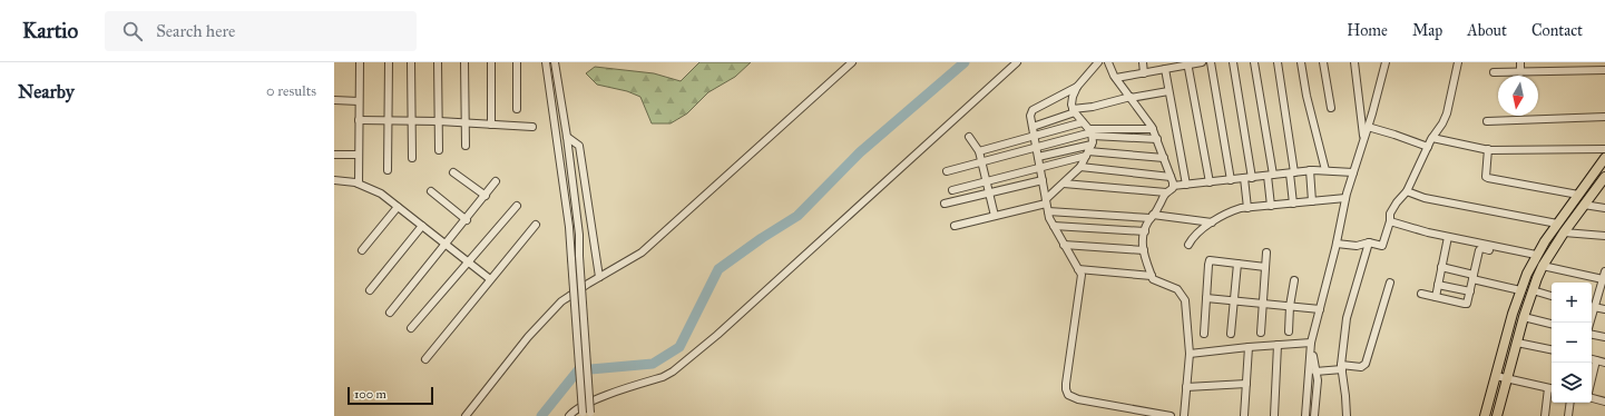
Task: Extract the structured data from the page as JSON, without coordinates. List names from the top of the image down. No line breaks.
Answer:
{"scale_bar":"100 m","north":"bottom","page":{"header":"Kartio","search":"Search here","nav":["Home","Map","About","Contact"],"heading":["Nearby","0 results"],"map_buttons":["+","−"],"scale":"100 m"}}
